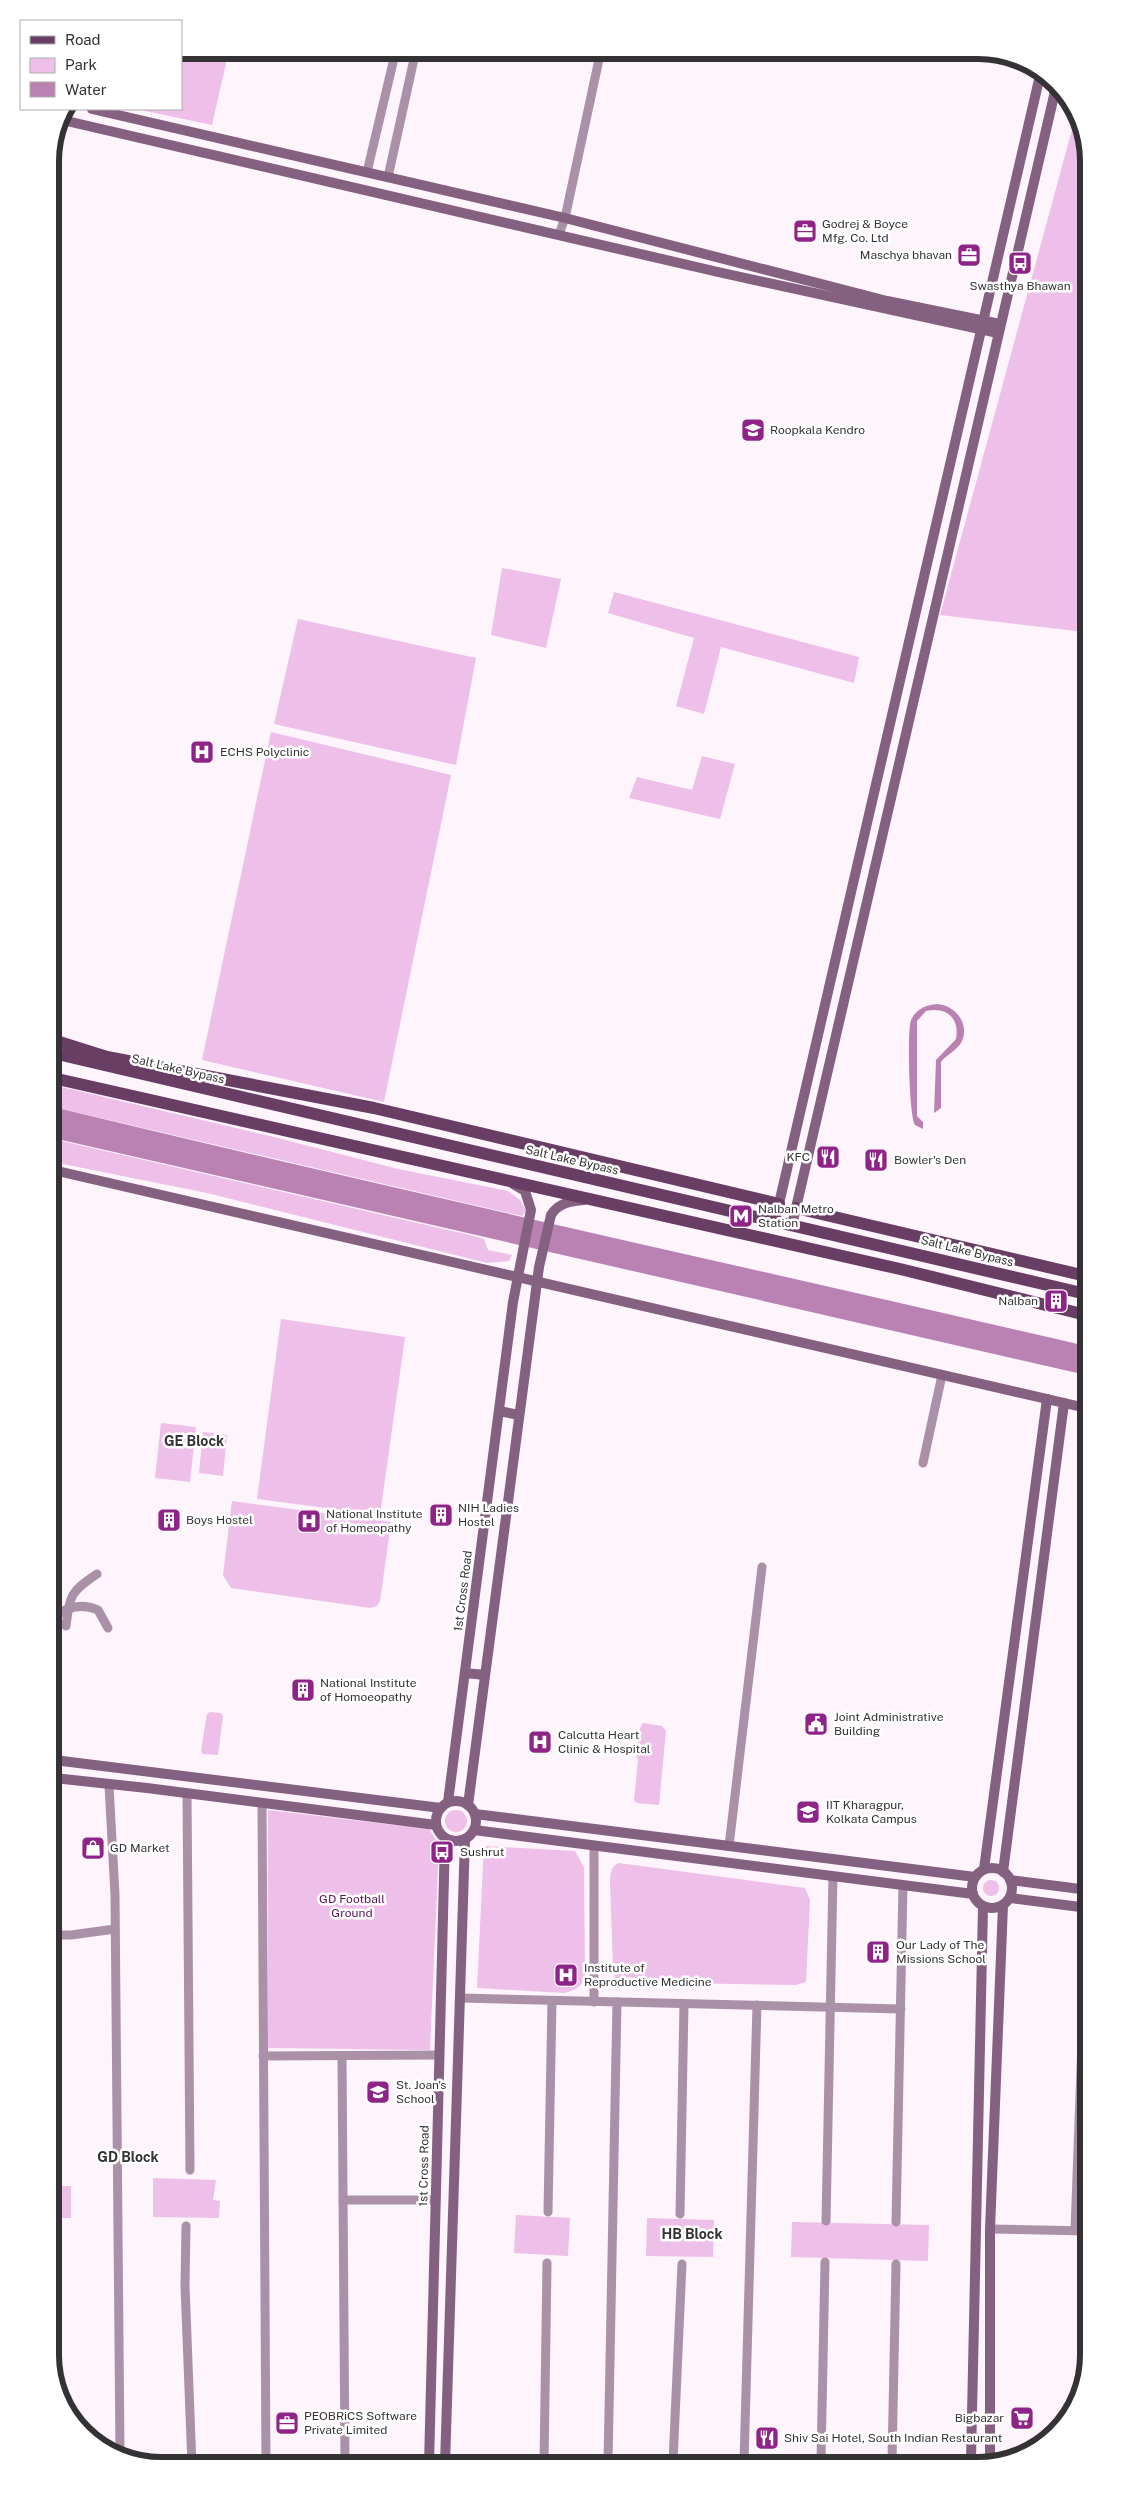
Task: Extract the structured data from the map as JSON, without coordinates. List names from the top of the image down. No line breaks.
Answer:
{"streets":{"main road":["Salt Lake Bypass"],"street":["1st Cross Road"]},"districts":["GE Block","GD Block","HB Block"],"parks":["GD Football Ground"],"places":{"office":["Godrej & Boyce Mfg. Co. Ltd","Maschya bhavan","PEOBRiCS Software Private Limited"],"bus stop":["Swasthya Bhawan","Sushrut"],"school or university":["Roopkala Kendro","IIT Kharagpur, Kolkata Campus","St. Joan's School"],"hospital":["ECHS Polyclinic","National Institute of Homeopathy","Calcutta Heart Clinic & Hospital","Institute of Reproductive Medicine"],"restaurant":["KFC","Bowler's Den","Shiv Sai Hotel, South Indian Restaurant"],"metro station":["Nalban Metro Station"],"building":["Nalban","NIH Ladies Hostel","Boys Hostel","National Institute of Homoeopathy","Our Lady of The Missions School"],"public building":["Joint Administrative Building"],"shop":["GD Market"],"supermarket":["Bigbazar"]},"legend":["Road","Park","Water"]}
